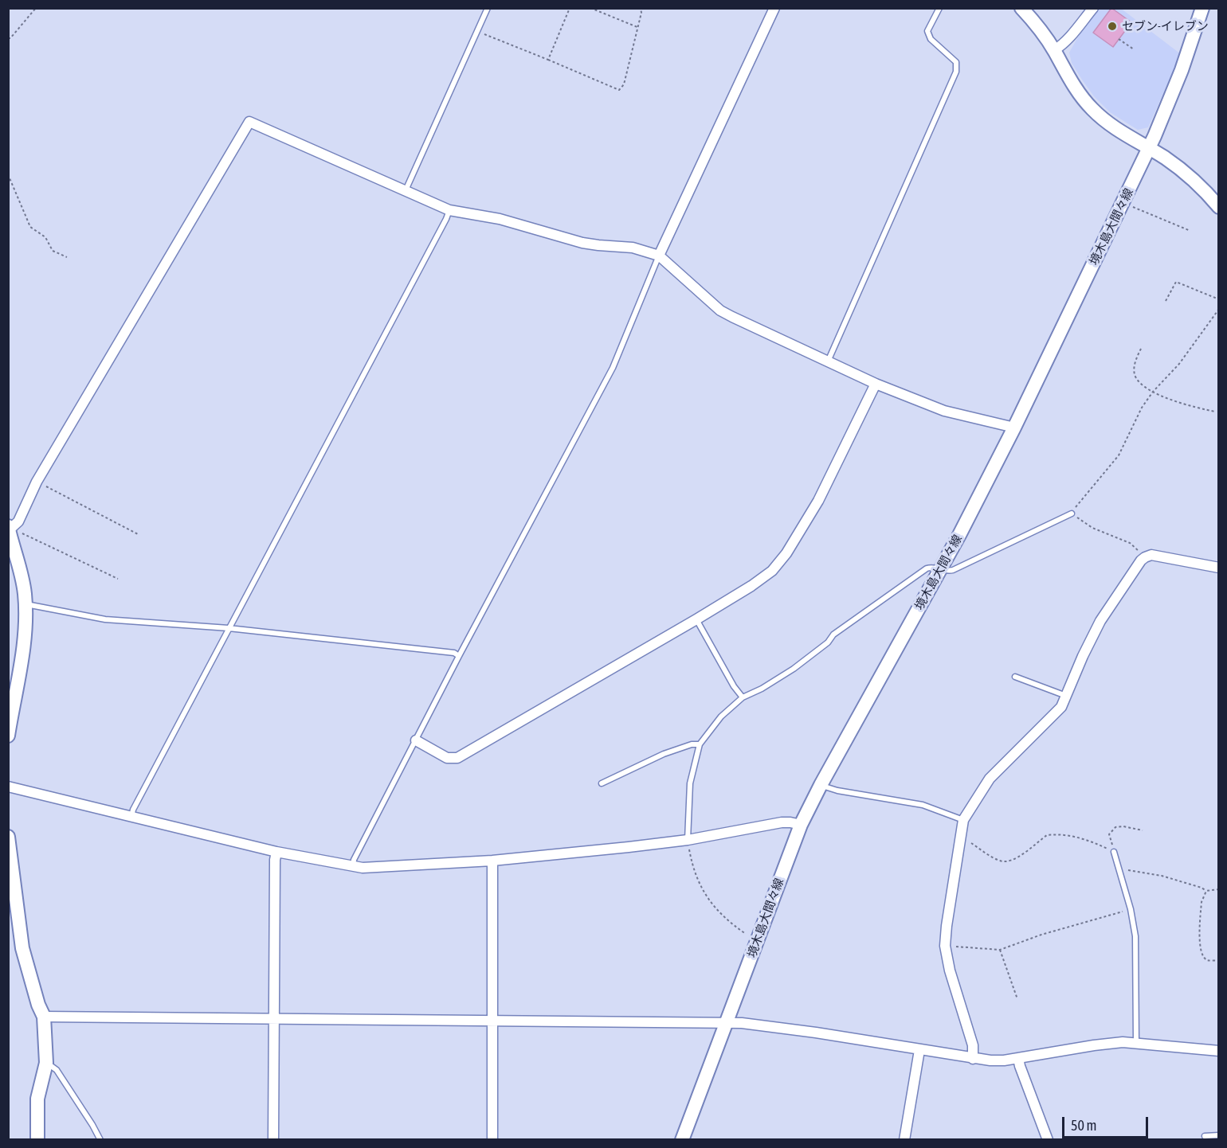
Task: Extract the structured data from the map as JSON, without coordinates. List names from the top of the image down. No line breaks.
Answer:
{"streets":{"main road":["境木島大間々線"]},"places":["セブン-イレブン"],"scale_bar":"50 m"}
